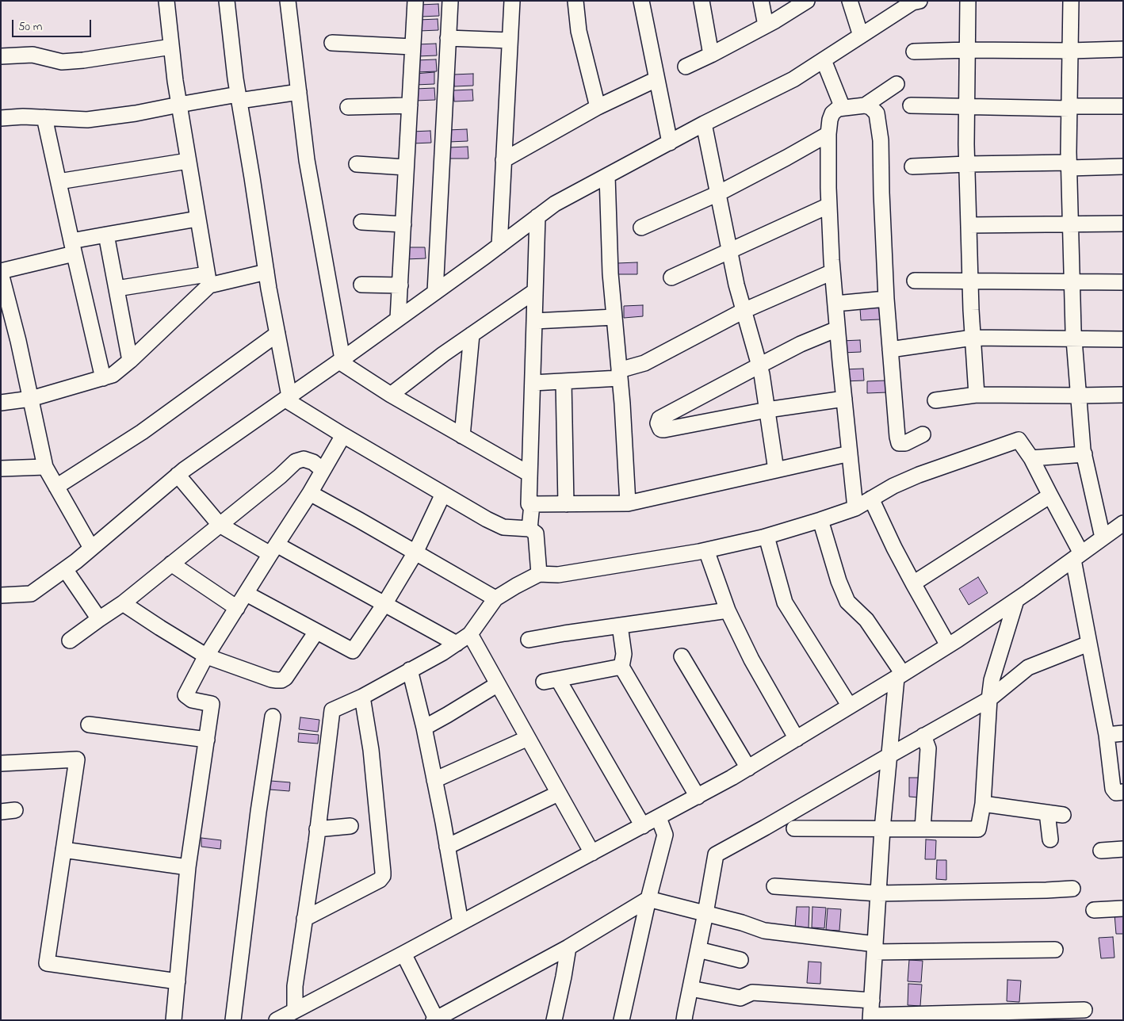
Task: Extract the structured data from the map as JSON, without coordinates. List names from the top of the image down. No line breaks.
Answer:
{"scale_bar":"50 m"}
